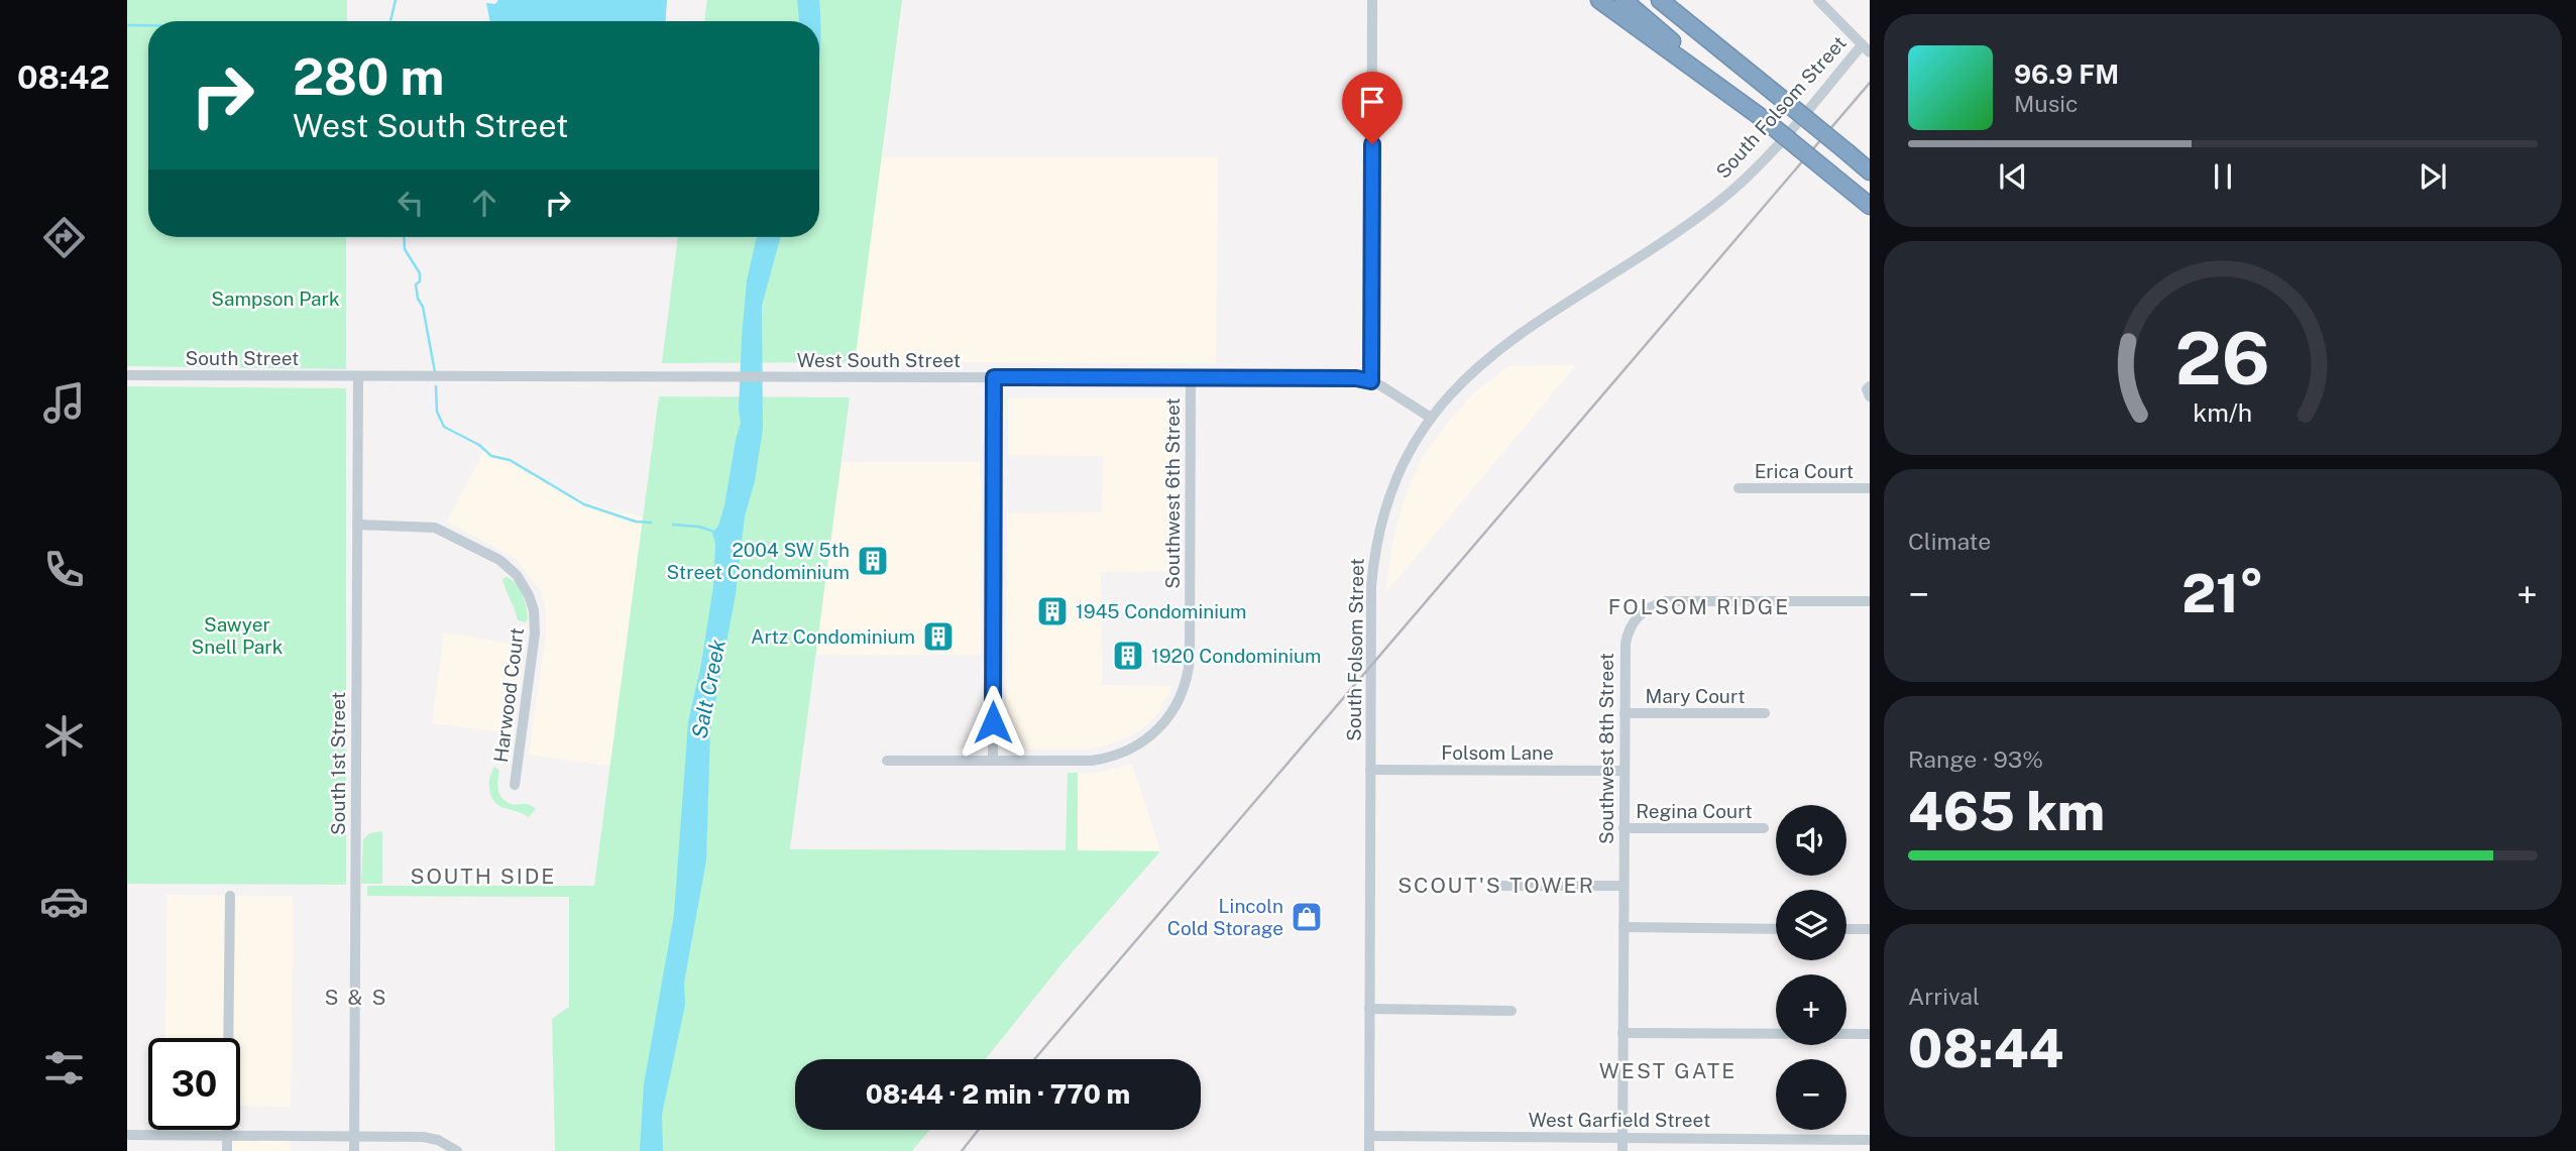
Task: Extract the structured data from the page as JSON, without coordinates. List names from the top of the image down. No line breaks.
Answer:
{"streets":{"street":["South Folsom Street","South Street","West South Street","Erica Court","Southwest 6th Street","Harwood Court","Mary Court","Southwest 8th Street","Folsom Lane","South 1st Street","Regina Court","West Garfield Street"]},"crossings":[["South Folsom Street","West South Street"],["South Folsom Street","Folsom Lane"],["South Folsom Street","West Garfield Street"],["South Street","West South Street"],["South Street","South 1st Street"],["West South Street","Southwest 6th Street"],["West South Street","South 1st Street"],["Harwood Court","South 1st Street"],["Mary Court","Southwest 8th Street"],["Southwest 8th Street","Folsom Lane"],["Southwest 8th Street","Regina Court"],["Southwest 8th Street","West Garfield Street"]],"districts":["FOLSOM RIDGE","SOUTH SIDE","SCOUT'S TOWER","S & S","WEST GATE"],"water":["Salt Creek"],"parks":["Sampson Park","Sawyer Snell Park"],"places":{"building":["2004 SW 5th Street Condominium","1945 Condominium","Artz Condominium","1920 Condominium"],"shop":["Lincoln Cold Storage"]},"page":{"tabs":"08:42","turn":["280 m","West South Street"],"song":["96.9 FM","Music"],"tile":["Climate",["Range · 93%","465 km"],["Arrival","08:44"]],"heat":["−","21°","+"],"map_buttons":["+","−"],"limit":"30","trip":"08:44 · 2 min · 770 m","gauge":["26","km/h"]}}
